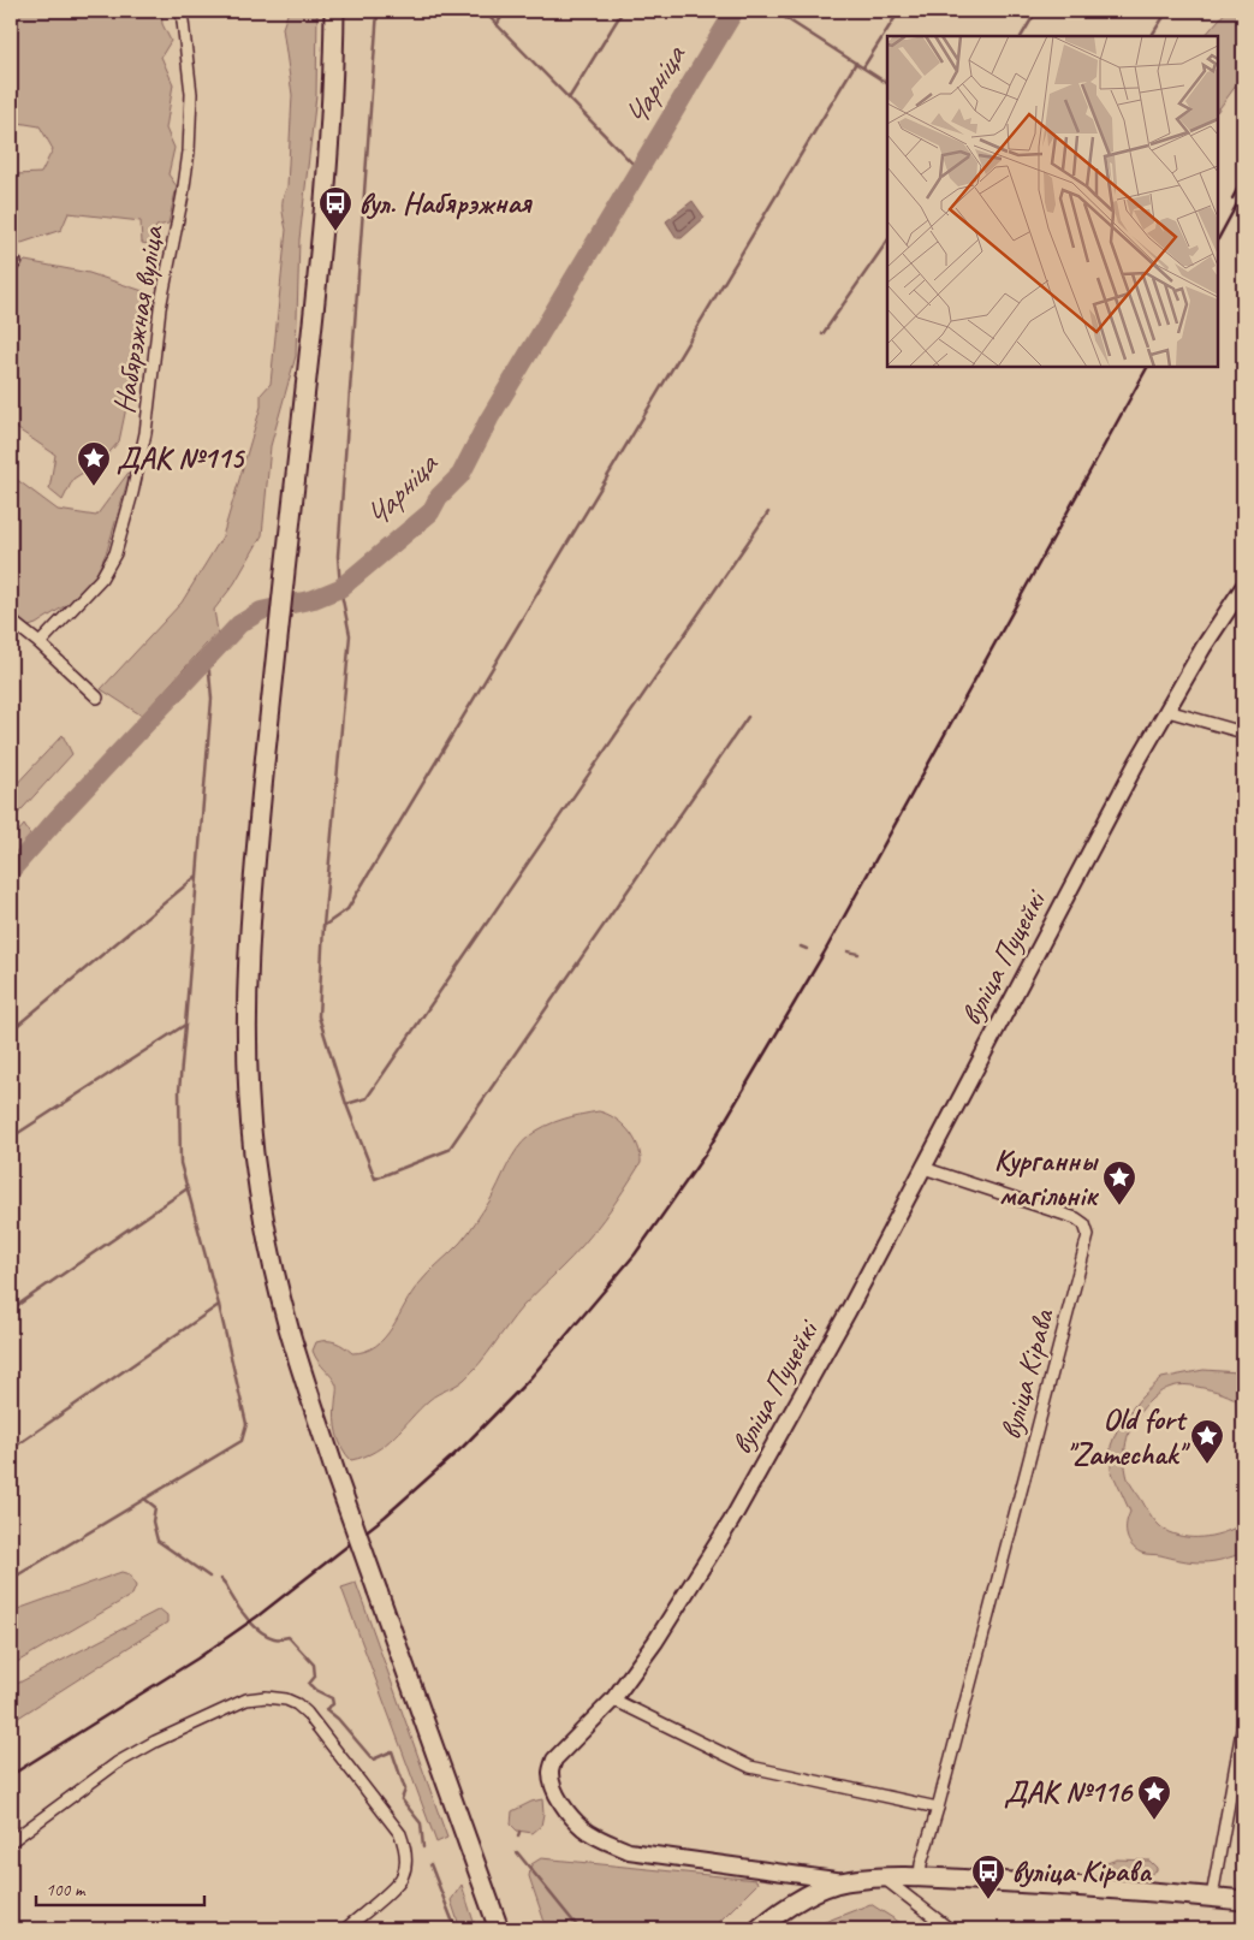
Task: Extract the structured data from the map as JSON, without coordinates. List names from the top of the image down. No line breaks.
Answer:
{"streets":{"street":["Набярэжная вуліца","вуліца Пуцейкі","вуліца Кірава"]},"crossings":[["вуліца Пуцейкі","вуліца Кірава"]],"water":["Чарніца"],"places":{"bus stop":["вул. Набярэжная","вуліца Кірава"],"place":["ДАК №115","Курганны магільнік","Old fort \"Zamechak\"","ДАК №116"]},"scale_bar":"100 m"}
